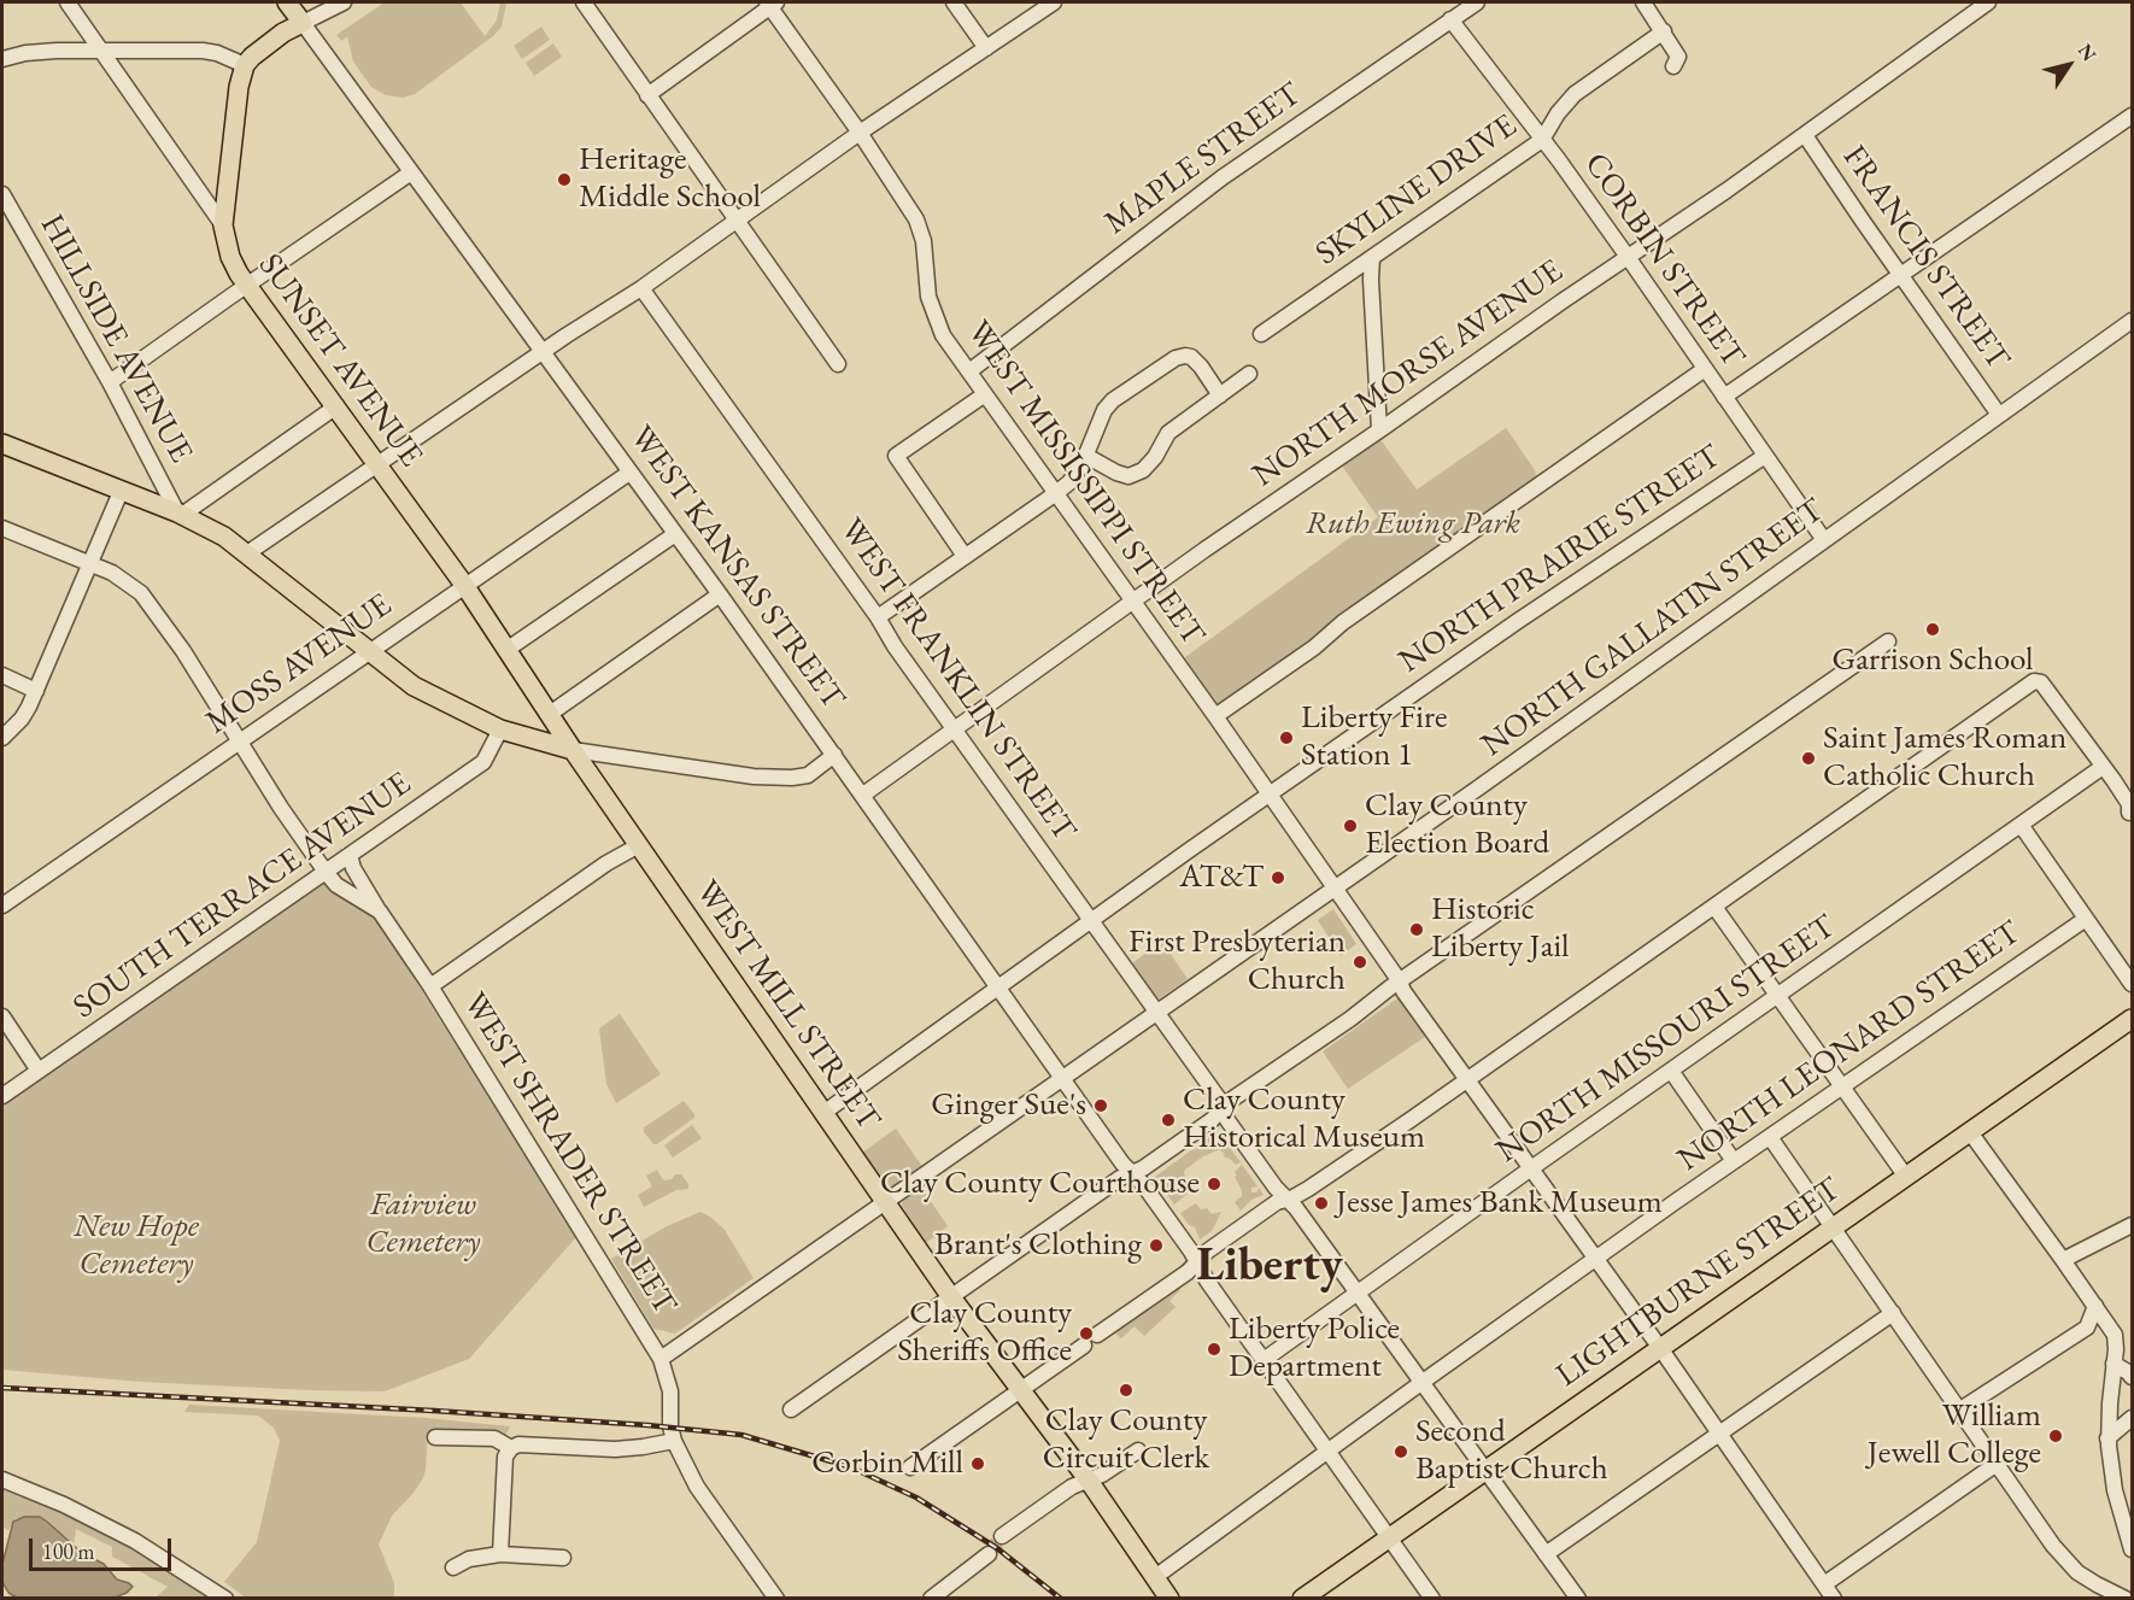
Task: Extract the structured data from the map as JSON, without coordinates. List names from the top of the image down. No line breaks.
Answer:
{"streets":{"main road":["SUNSET AVENUE","WEST KANSAS STREET","WEST MILL STREET","LIGHTBURNE STREET"],"street":["MAPLE STREET","SKYLINE DRIVE","FRANCIS STREET","CORBIN STREET","HILLSIDE AVENUE","NORTH MORSE AVENUE","WEST MISSISSIPPI STREET","NORTH PRAIRIE STREET","NORTH GALLATIN STREET","MOSS AVENUE","WEST FRANKLIN STREET","SOUTH TERRACE AVENUE","NORTH MISSOURI STREET","NORTH LEONARD STREET","WEST SHRADER STREET"]},"crossings":[["MAPLE STREET","CORBIN STREET"],["MAPLE STREET","WEST MISSISSIPPI STREET"],["SKYLINE DRIVE","CORBIN STREET"],["FRANCIS STREET","NORTH MORSE AVENUE"],["FRANCIS STREET","NORTH GALLATIN STREET"],["CORBIN STREET","NORTH MORSE AVENUE"],["CORBIN STREET","NORTH PRAIRIE STREET"],["CORBIN STREET","NORTH GALLATIN STREET"],["SUNSET AVENUE","MOSS AVENUE"],["SUNSET AVENUE","WEST MILL STREET"],["NORTH MORSE AVENUE","WEST MISSISSIPPI STREET"],["NORTH MORSE AVENUE","WEST KANSAS STREET"],["NORTH MORSE AVENUE","WEST FRANKLIN STREET"],["WEST MISSISSIPPI STREET","NORTH PRAIRIE STREET"],["WEST MISSISSIPPI STREET","NORTH GALLATIN STREET"],["WEST MISSISSIPPI STREET","NORTH MISSOURI STREET"],["WEST MISSISSIPPI STREET","NORTH LEONARD STREET"],["WEST MISSISSIPPI STREET","LIGHTBURNE STREET"],["NORTH PRAIRIE STREET","WEST KANSAS STREET"],["NORTH PRAIRIE STREET","WEST FRANKLIN STREET"],["NORTH PRAIRIE STREET","WEST MILL STREET"],["WEST KANSAS STREET","NORTH GALLATIN STREET"],["WEST KANSAS STREET","MOSS AVENUE"],["WEST KANSAS STREET","NORTH MISSOURI STREET"],["WEST KANSAS STREET","NORTH LEONARD STREET"],["WEST KANSAS STREET","LIGHTBURNE STREET"],["NORTH GALLATIN STREET","WEST FRANKLIN STREET"],["NORTH GALLATIN STREET","WEST MILL STREET"],["NORTH GALLATIN STREET","WEST SHRADER STREET"],["MOSS AVENUE","WEST SHRADER STREET"],["WEST FRANKLIN STREET","NORTH MISSOURI STREET"],["WEST FRANKLIN STREET","NORTH LEONARD STREET"],["WEST FRANKLIN STREET","LIGHTBURNE STREET"],["SOUTH TERRACE AVENUE","WEST SHRADER STREET"],["WEST MILL STREET","NORTH LEONARD STREET"]],"districts":["Liberty"],"parks":["Ruth Ewing Park","Fairview Cemetery","New Hope Cemetery"],"places":["Heritage Middle School","Garrison School","Liberty Fire Station 1","Saint James Roman Catholic Church","Clay County Election Board","AT&T","Historic Liberty Jail","First Presbyterian Church","Ginger Sue's","Clay County Historical Museum","Clay County Courthouse","Jesse James Bank Museum","Brant's Clothing","Clay County Sheriffs Office","Liberty Police Department","Clay County Circuit Clerk","William Jewell College","Second Baptist Church","Corbin Mill"],"scale_bar":"100 m","north":"top right"}
